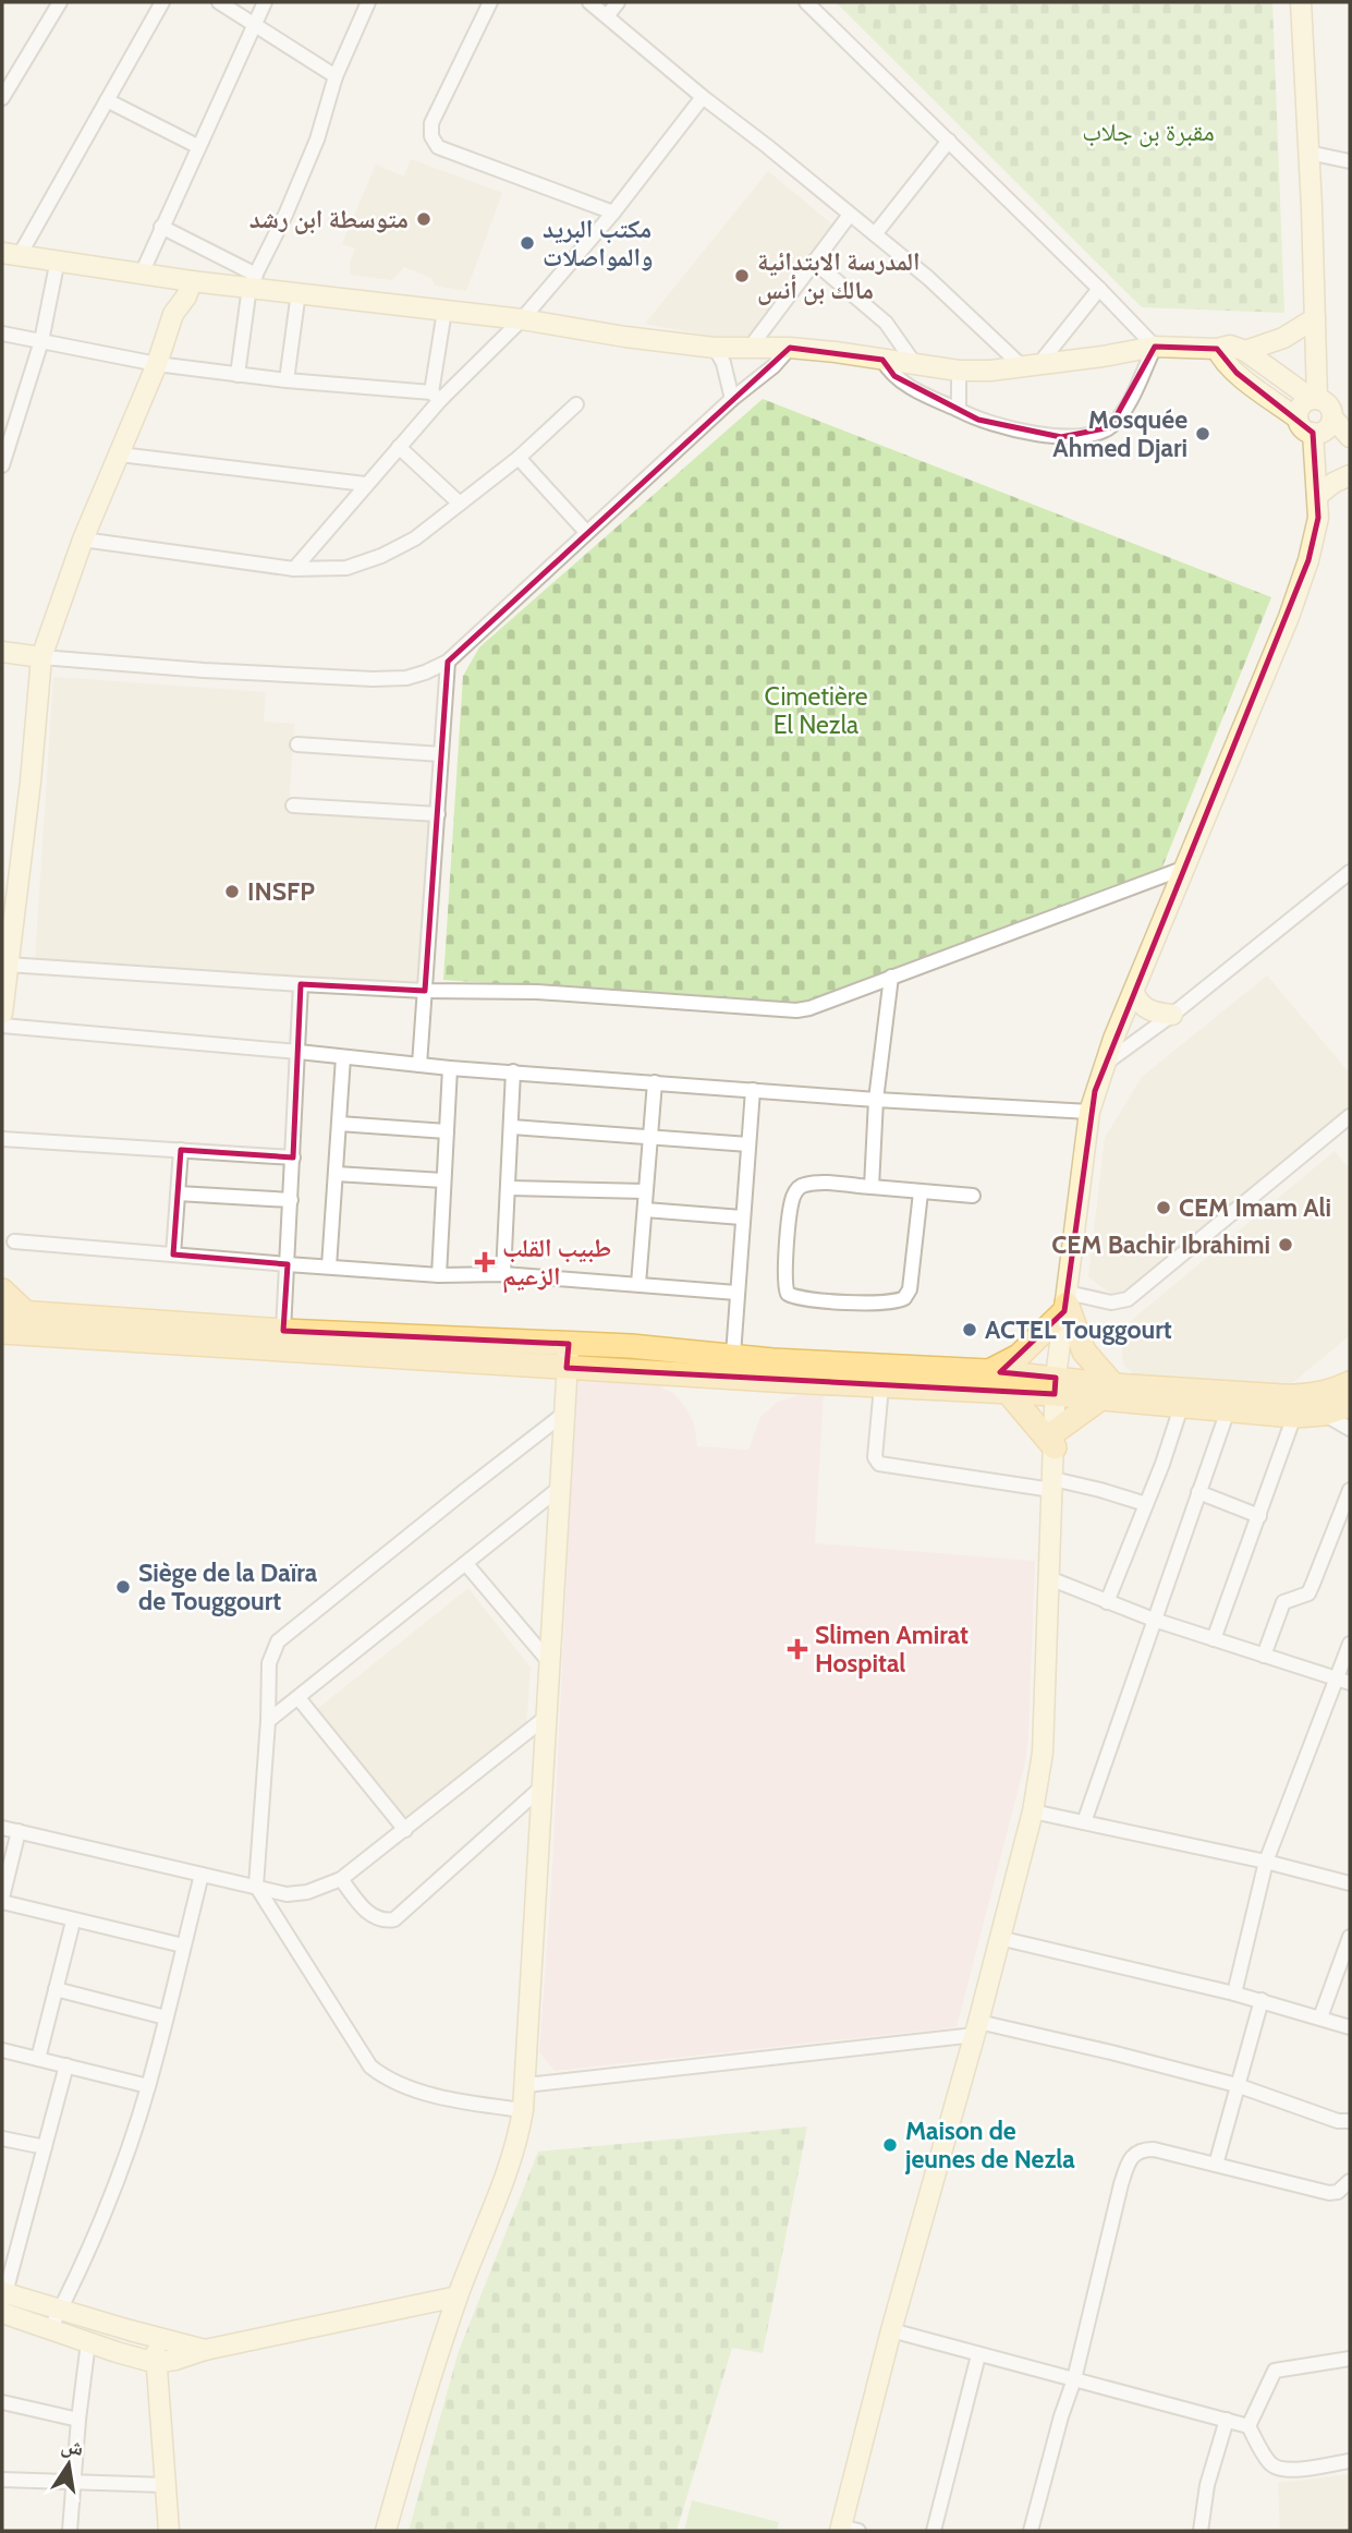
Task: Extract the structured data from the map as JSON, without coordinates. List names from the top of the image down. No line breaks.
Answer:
{"parks":["مقبرة بن جلاب","Cimetière El Nezla"],"places":{"other":["متوسطة ابن رشد","مكتب البريد والمواصلات","المدرسة الابتدائية مالك بن أنس","Mosquée Ahmed Djari","INSFP","CEM Imam Ali","CEM Bachir Ibrahimi","ACTEL Touggourt","Siège de la Daïra de Touggourt","Maison de jeunes de Nezla"],"health":["طبيب القلب الزعيم","Slimen Amirat Hospital"]},"north":"top"}
